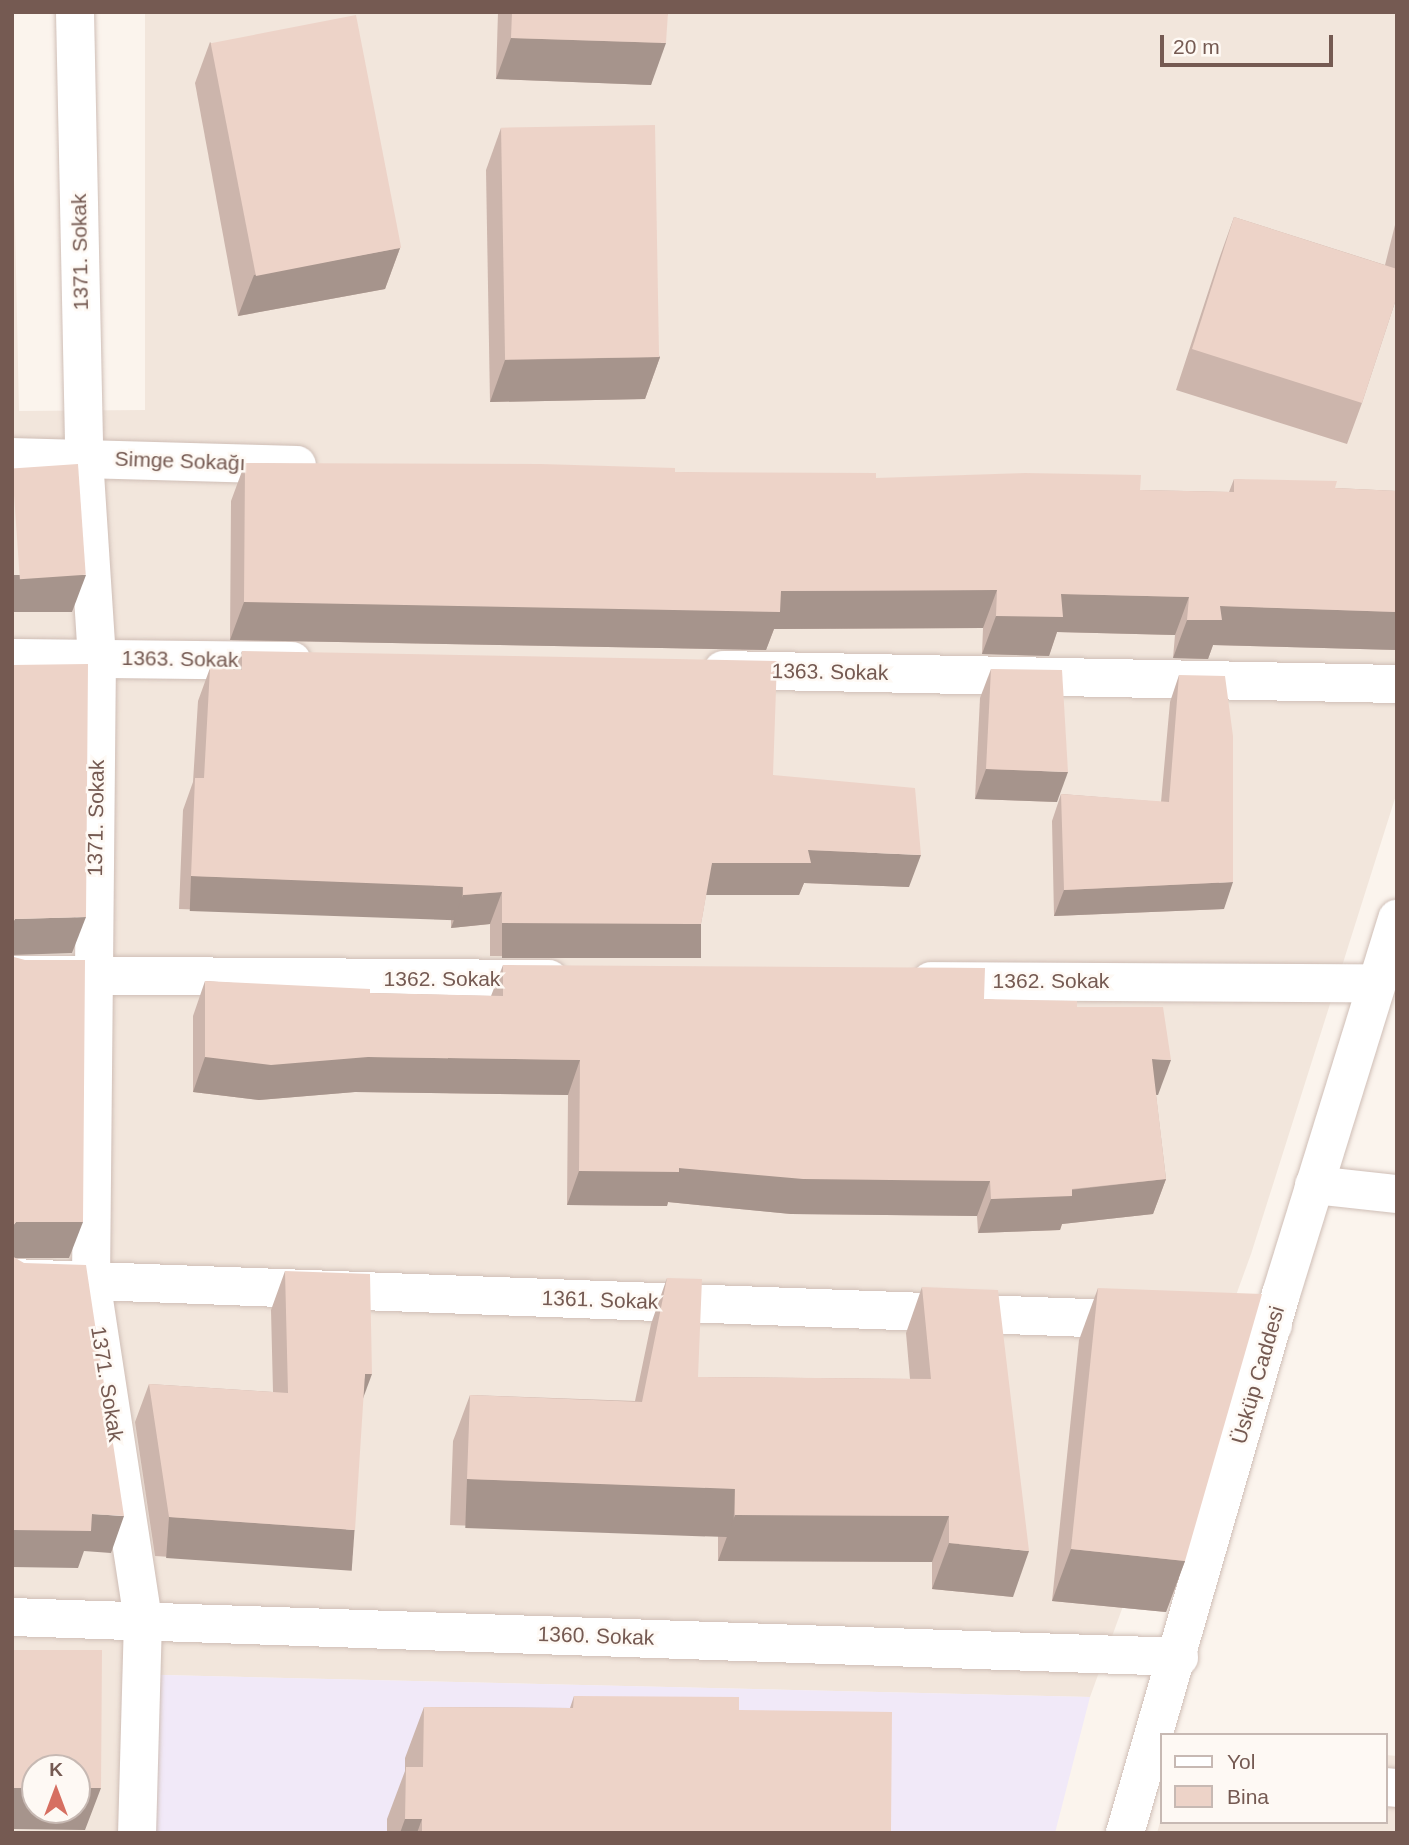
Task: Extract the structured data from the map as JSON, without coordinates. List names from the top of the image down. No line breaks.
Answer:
{"streets":{"street":["1371. Sokak","Simge Sokağı","1363. Sokak","1362. Sokak","1361. Sokak","Üsküp Caddesi","1360. Sokak"]},"crossings":[["1371. Sokak","Simge Sokağı"],["1371. Sokak","1363. Sokak"],["1371. Sokak","1362. Sokak"],["1371. Sokak","1361. Sokak"],["1371. Sokak","1360. Sokak"],["1362. Sokak","Üsküp Caddesi"],["1361. Sokak","Üsküp Caddesi"],["Üsküp Caddesi","1360. Sokak"]],"legend":["Yol","Bina"],"scale_bar":"20 m","north":"top"}
